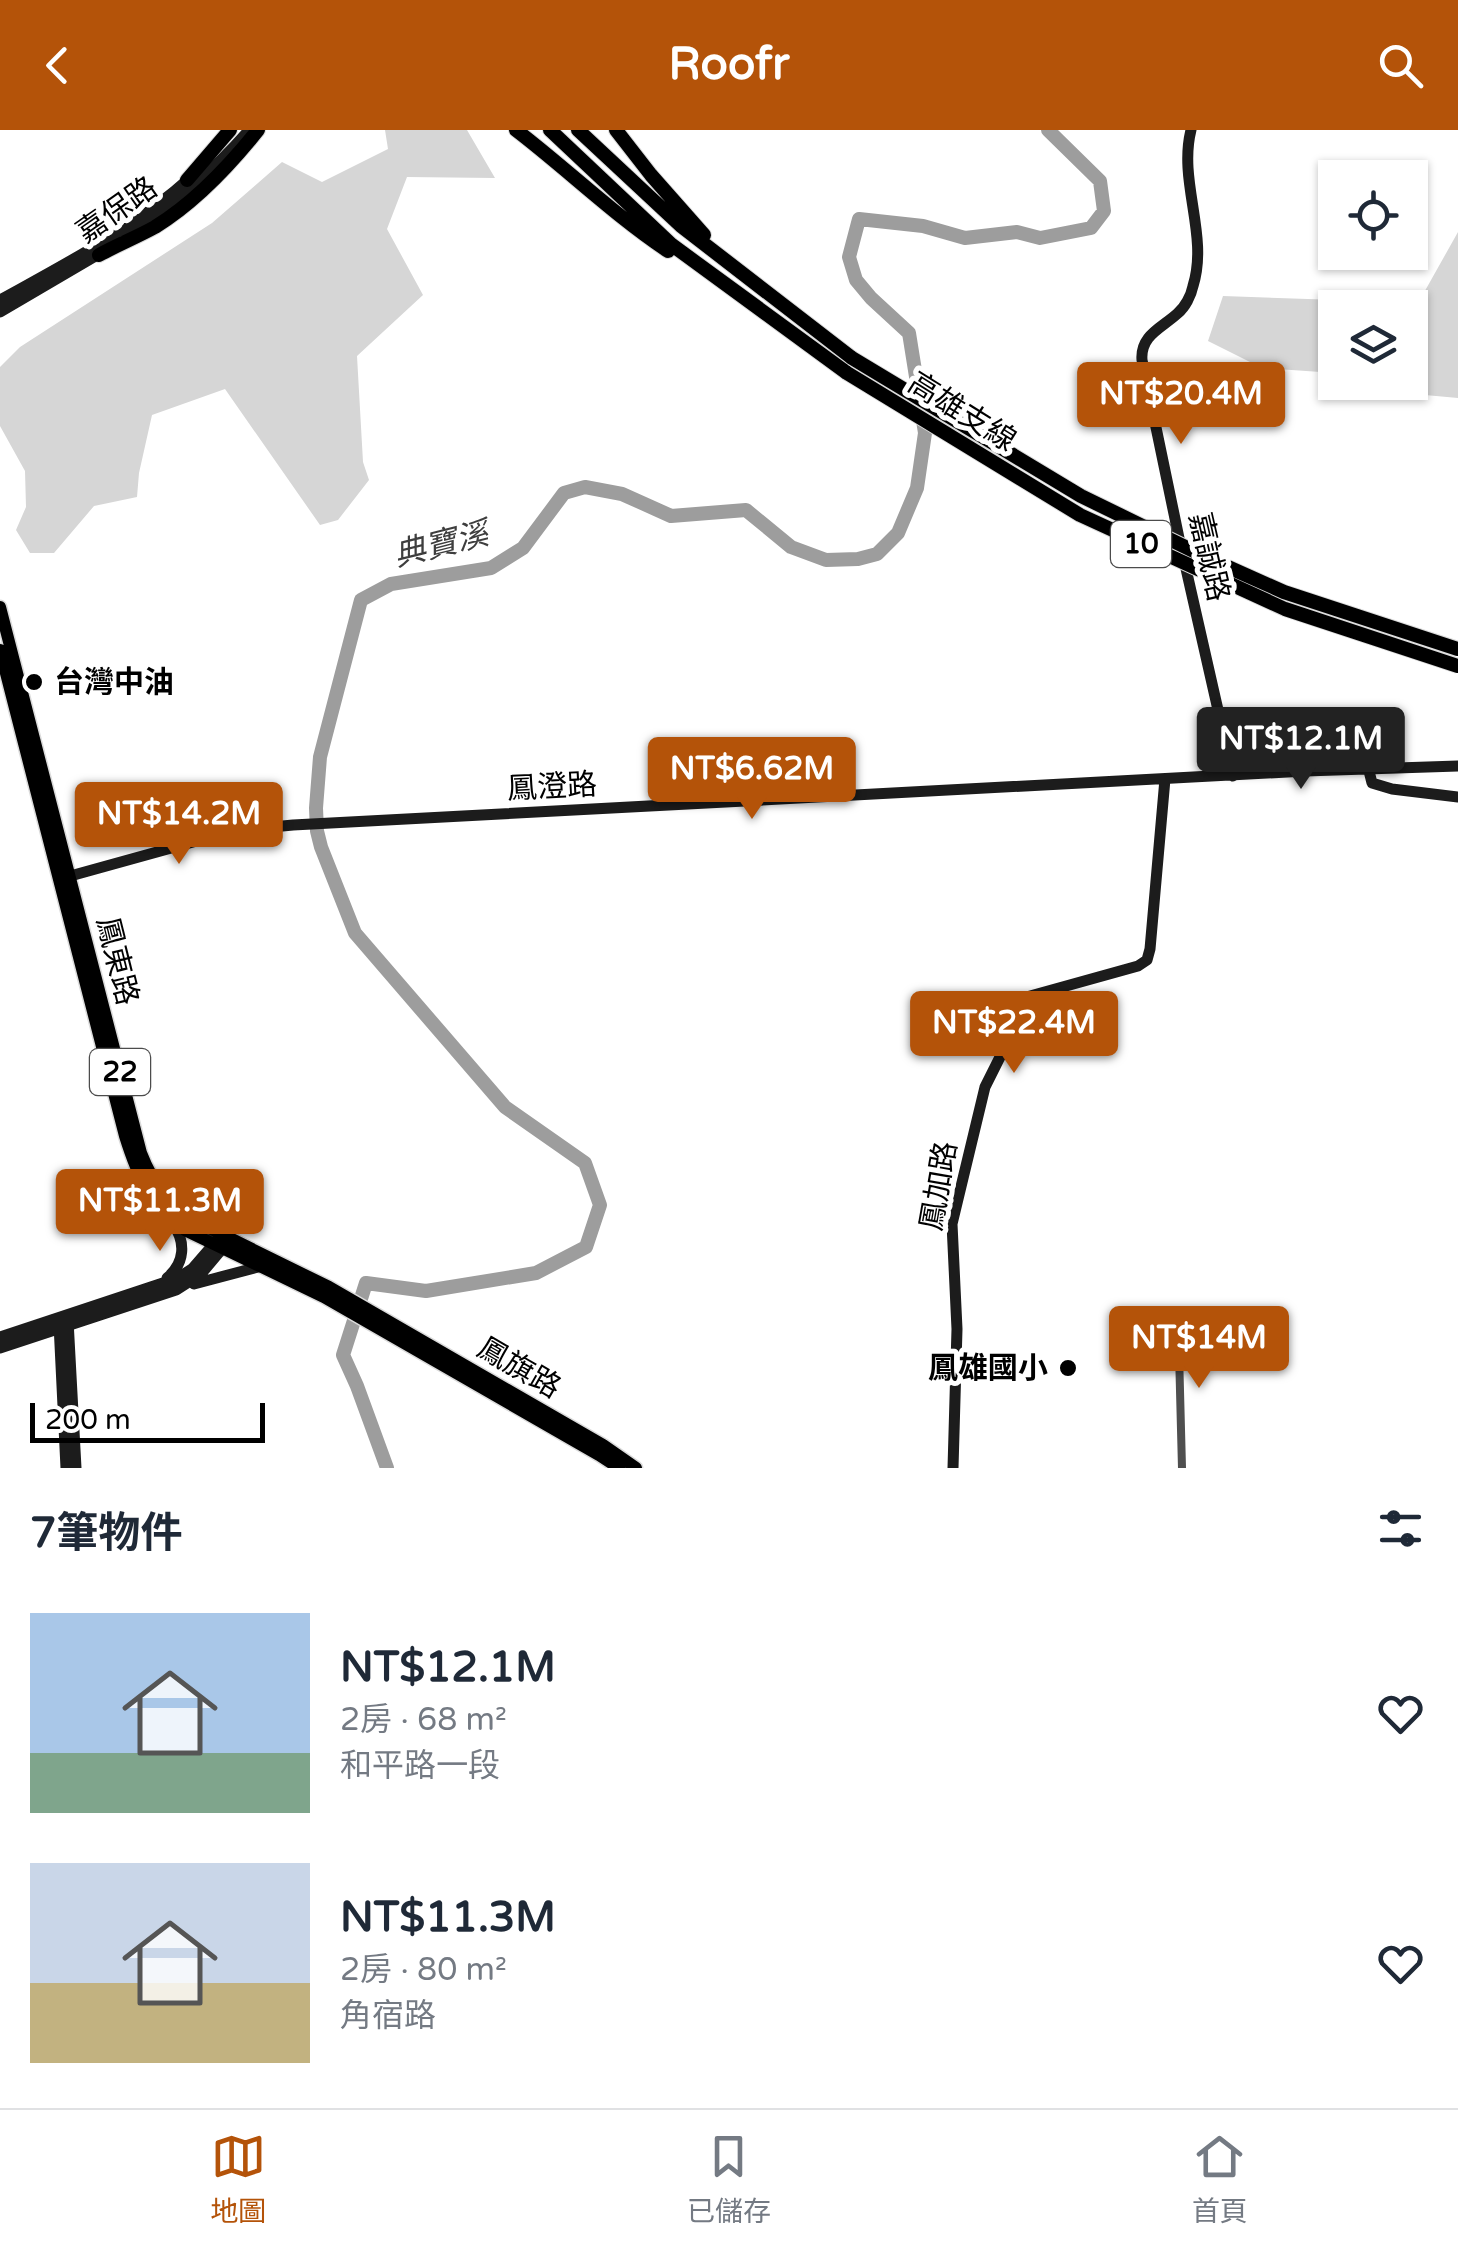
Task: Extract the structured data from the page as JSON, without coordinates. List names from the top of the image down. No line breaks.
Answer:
{"streets":{"highway":["高雄支線","10"],"main road":["鳳東路","22","鳳旗路"],"street":["嘉保路","嘉誠路","鳳澄路","鳳加路"]},"crossings":[["嘉誠路","鳳澄路"],["鳳澄路","鳳東路"],["鳳澄路","鳳加路"],["鳳東路","22"],["22","鳳旗路"]],"water":["典寶溪"],"places":["台灣中油","鳳雄國小"],"scale_bar":"200 m","page":{"header":"Roofr","price":["NT$20.4M","NT$12.1M","NT$6.62M","NT$14.2M","NT$22.4M","NT$11.3M","NT$14M"],"scale":"200 m","heading":"7筆物件","list":[{"name":"NT$12.1M","note":"2房 · 68 m² · 和平路一段"},{"name":"NT$11.3M","note":"2房 · 80 m² · 角宿路"}],"tabs":["地圖","已儲存","首頁"]}}
